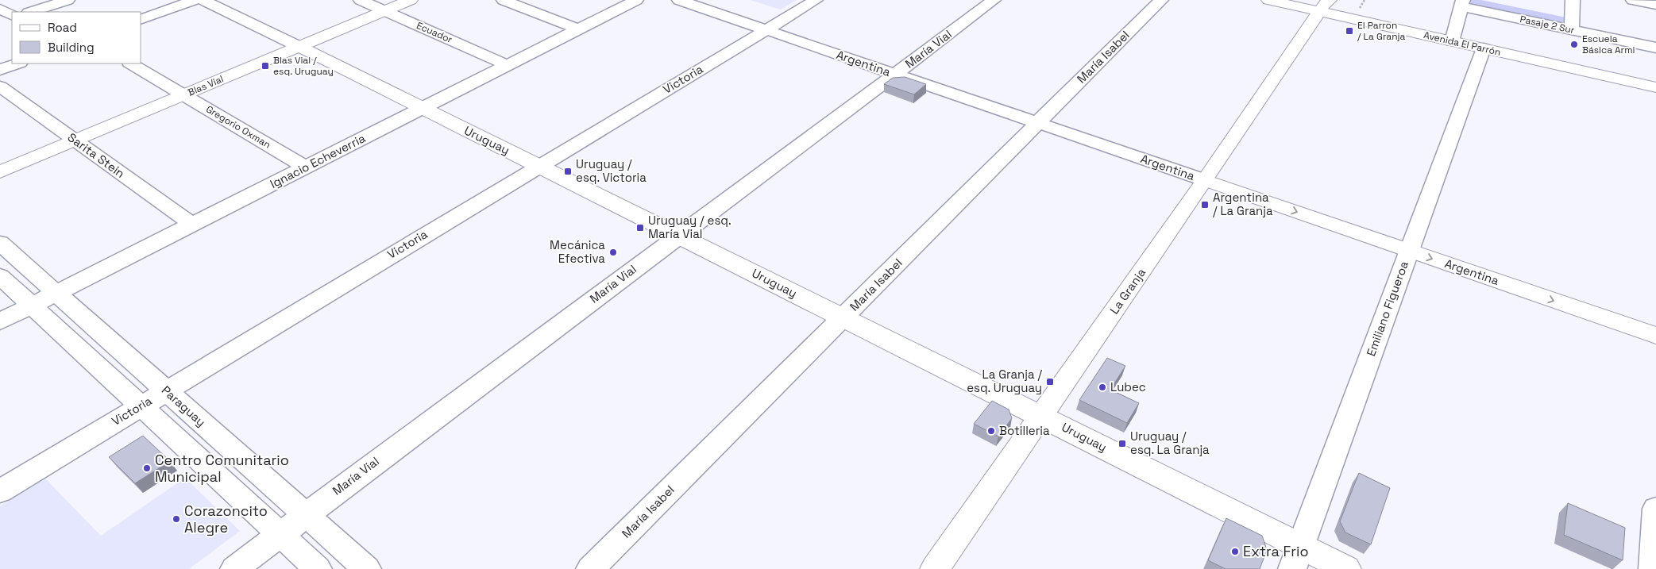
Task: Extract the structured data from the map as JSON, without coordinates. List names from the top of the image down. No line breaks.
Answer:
{"streets":{"street":["Pasaje 2 Sur","Ecuador","Avenida El Parrón","María Vial","María Isabel","Argentina","Victoria","Blas Vial","Gregorio Oxman","Uruguay","Sarita Stein","Ignacio Echeverria","La Granja","Emiliano Figueroa","Paraguay"]},"crossings":[["Ecuador","Blas Vial"],["Ecuador","Ignacio Echeverria"],["Avenida El Parrón","La Granja"],["Avenida El Parrón","Emiliano Figueroa"],["María Vial","Argentina"],["María Vial","Uruguay"],["María Vial","Paraguay"],["María Isabel","Argentina"],["María Isabel","Uruguay"],["Argentina","Victoria"],["Argentina","La Granja"],["Argentina","Emiliano Figueroa"],["Victoria","Uruguay"],["Victoria","Paraguay"],["Blas Vial","Gregorio Oxman"],["Blas Vial","Uruguay"],["Blas Vial","Sarita Stein"],["Gregorio Oxman","Ignacio Echeverria"],["Uruguay","Ignacio Echeverria"],["Uruguay","La Granja"],["Uruguay","Emiliano Figueroa"],["Sarita Stein","Ignacio Echeverria"],["Ignacio Echeverria","Paraguay"]],"one_way":["Argentina"],"places":{"transit":["El Parron / La Granja","Blas Vial / esq. Uruguay","Uruguay / esq. Victoria","Argentina / La Granja","Uruguay / esq. María Vial","La Granja / esq. Uruguay","Uruguay / esq. La Granja"],"other":["Escuela Básica Armi","Mecánica Efectiva","Lubec","Botilleria","Centro Comunitario Municipal","Corazoncito Alegre","Extra Frio"]},"legend":["Road","Building"]}
